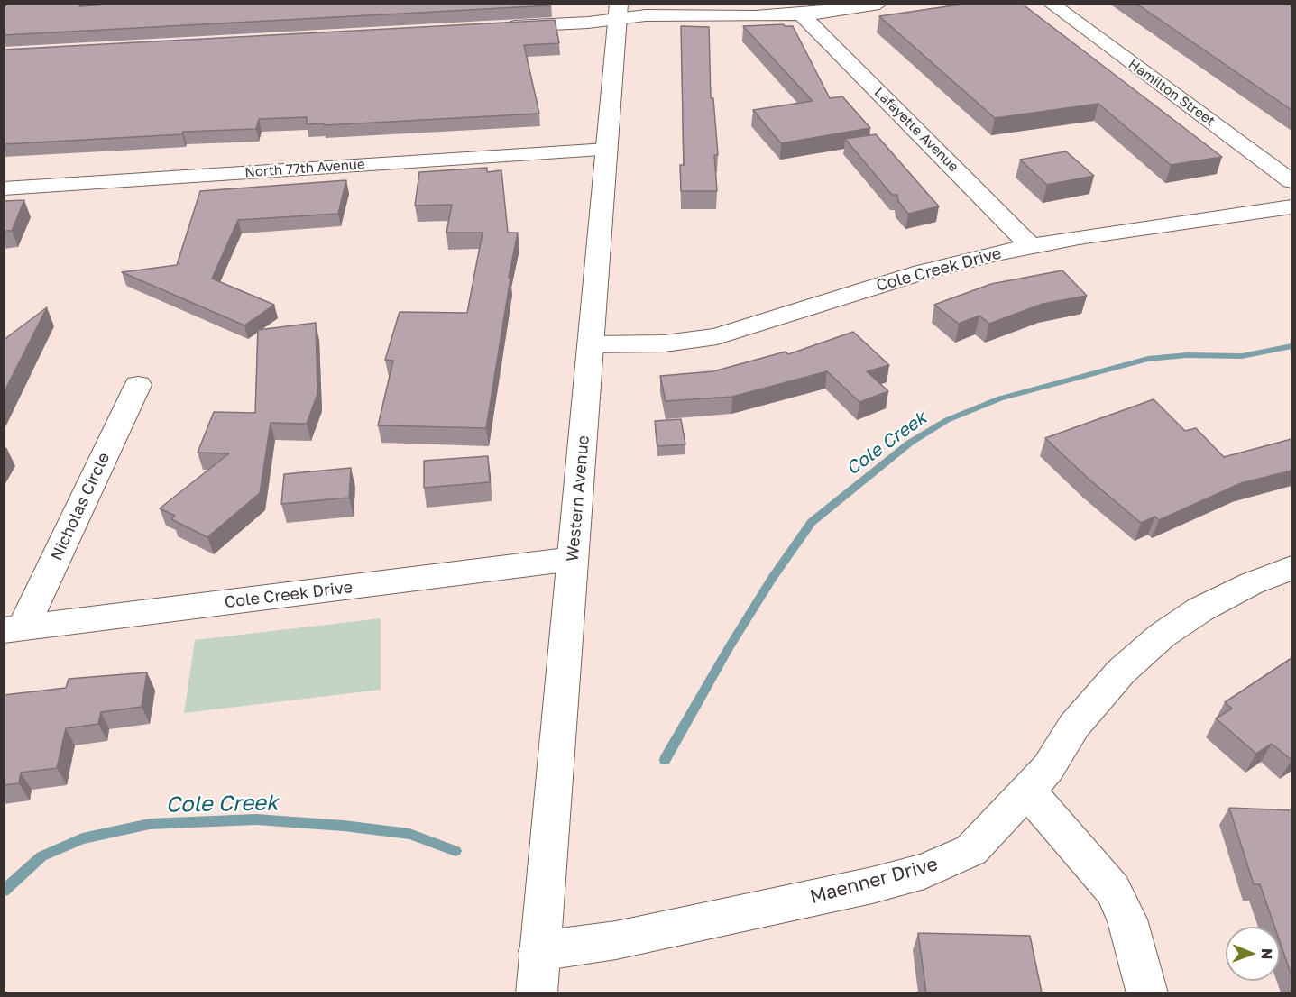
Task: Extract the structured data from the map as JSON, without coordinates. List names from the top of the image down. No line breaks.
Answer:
{"streets":{"street":["Hamilton Street","Lafayette Avenue","North 77th Avenue","Cole Creek Drive","Western Avenue","Nicholas Circle","Maenner Drive"]},"crossings":[["Lafayette Avenue","Cole Creek Drive"],["North 77th Avenue","Western Avenue"],["Cole Creek Drive","Western Avenue"],["Cole Creek Drive","Nicholas Circle"],["Western Avenue","Maenner Drive"]],"water":["Cole Creek"],"north":"right"}
